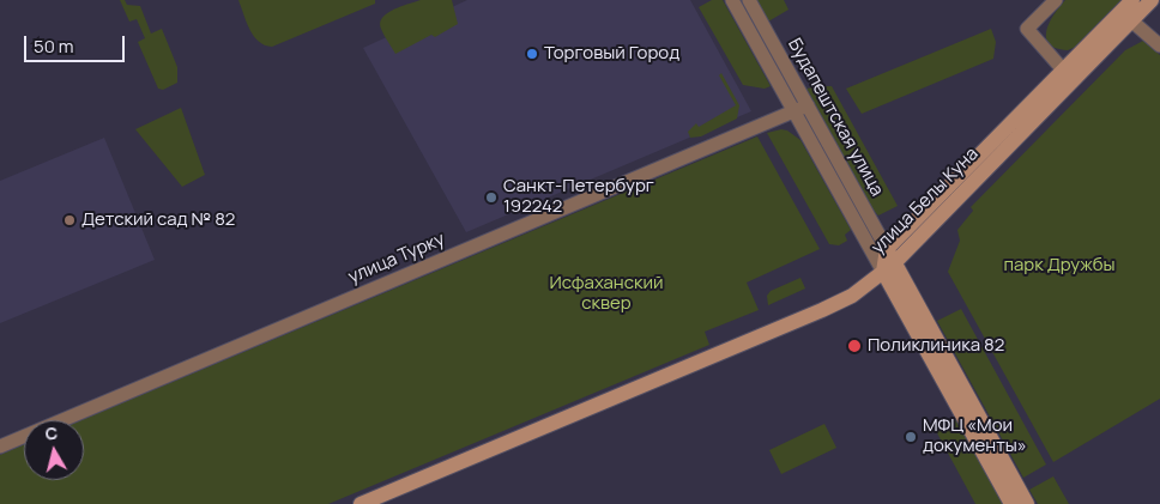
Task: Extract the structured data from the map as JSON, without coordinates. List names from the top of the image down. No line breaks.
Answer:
{"streets":{"street":["Будапештская улица","улица Белы Куна","улица Турку"]},"crossings":[["Будапештская улица","улица Белы Куна"],["Будапештская улица","улица Турку"]],"parks":["парк Дружбы","Исфаханский сквер"],"places":["Торговый Город","Санкт-Петербург 192242","Детский сад № 82","Поликлиника 82","МФЦ «Мои документы»"],"scale_bar":"50 m","north":"top"}
